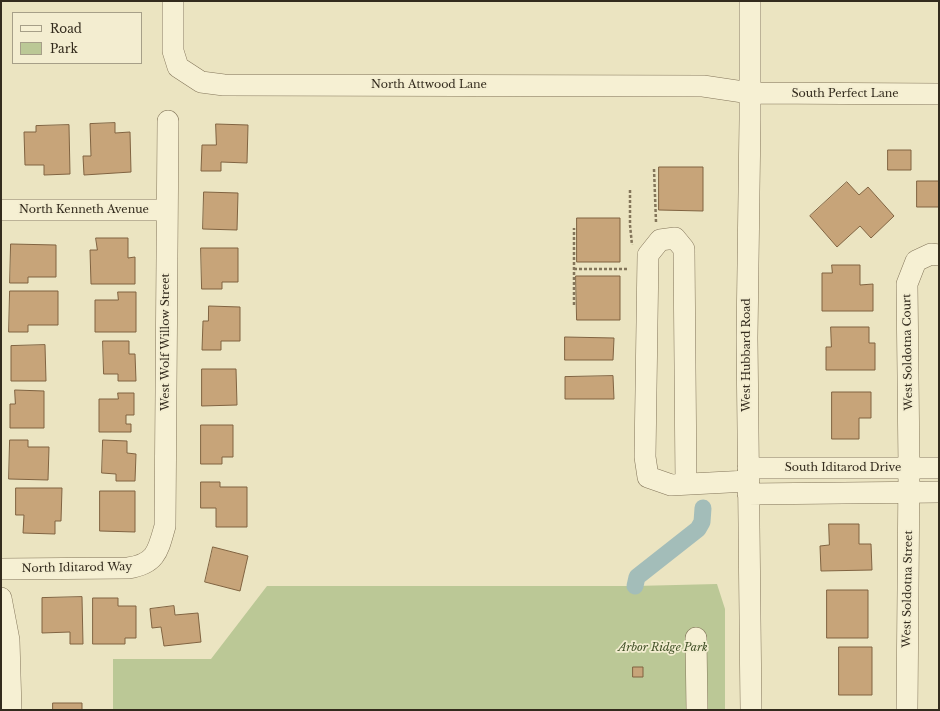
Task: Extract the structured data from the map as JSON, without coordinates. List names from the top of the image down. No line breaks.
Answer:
{"streets":{"street":["North Attwood Lane","South Perfect Lane","North Kenneth Avenue","West Wolf Willow Street","West Soldotna Court","West Hubbard Road","South Iditarod Drive","North Iditarod Way","West Soldotna Street"]},"crossings":[["North Attwood Lane","South Perfect Lane"],["North Attwood Lane","West Hubbard Road"],["South Perfect Lane","West Hubbard Road"],["North Kenneth Avenue","West Wolf Willow Street"],["West Wolf Willow Street","North Iditarod Way"],["West Soldotna Court","South Iditarod Drive"],["West Soldotna Court","West Soldotna Street"],["West Hubbard Road","South Iditarod Drive"],["South Iditarod Drive","West Soldotna Street"]],"parks":["Arbor Ridge Park"],"legend":["Road","Park"]}
